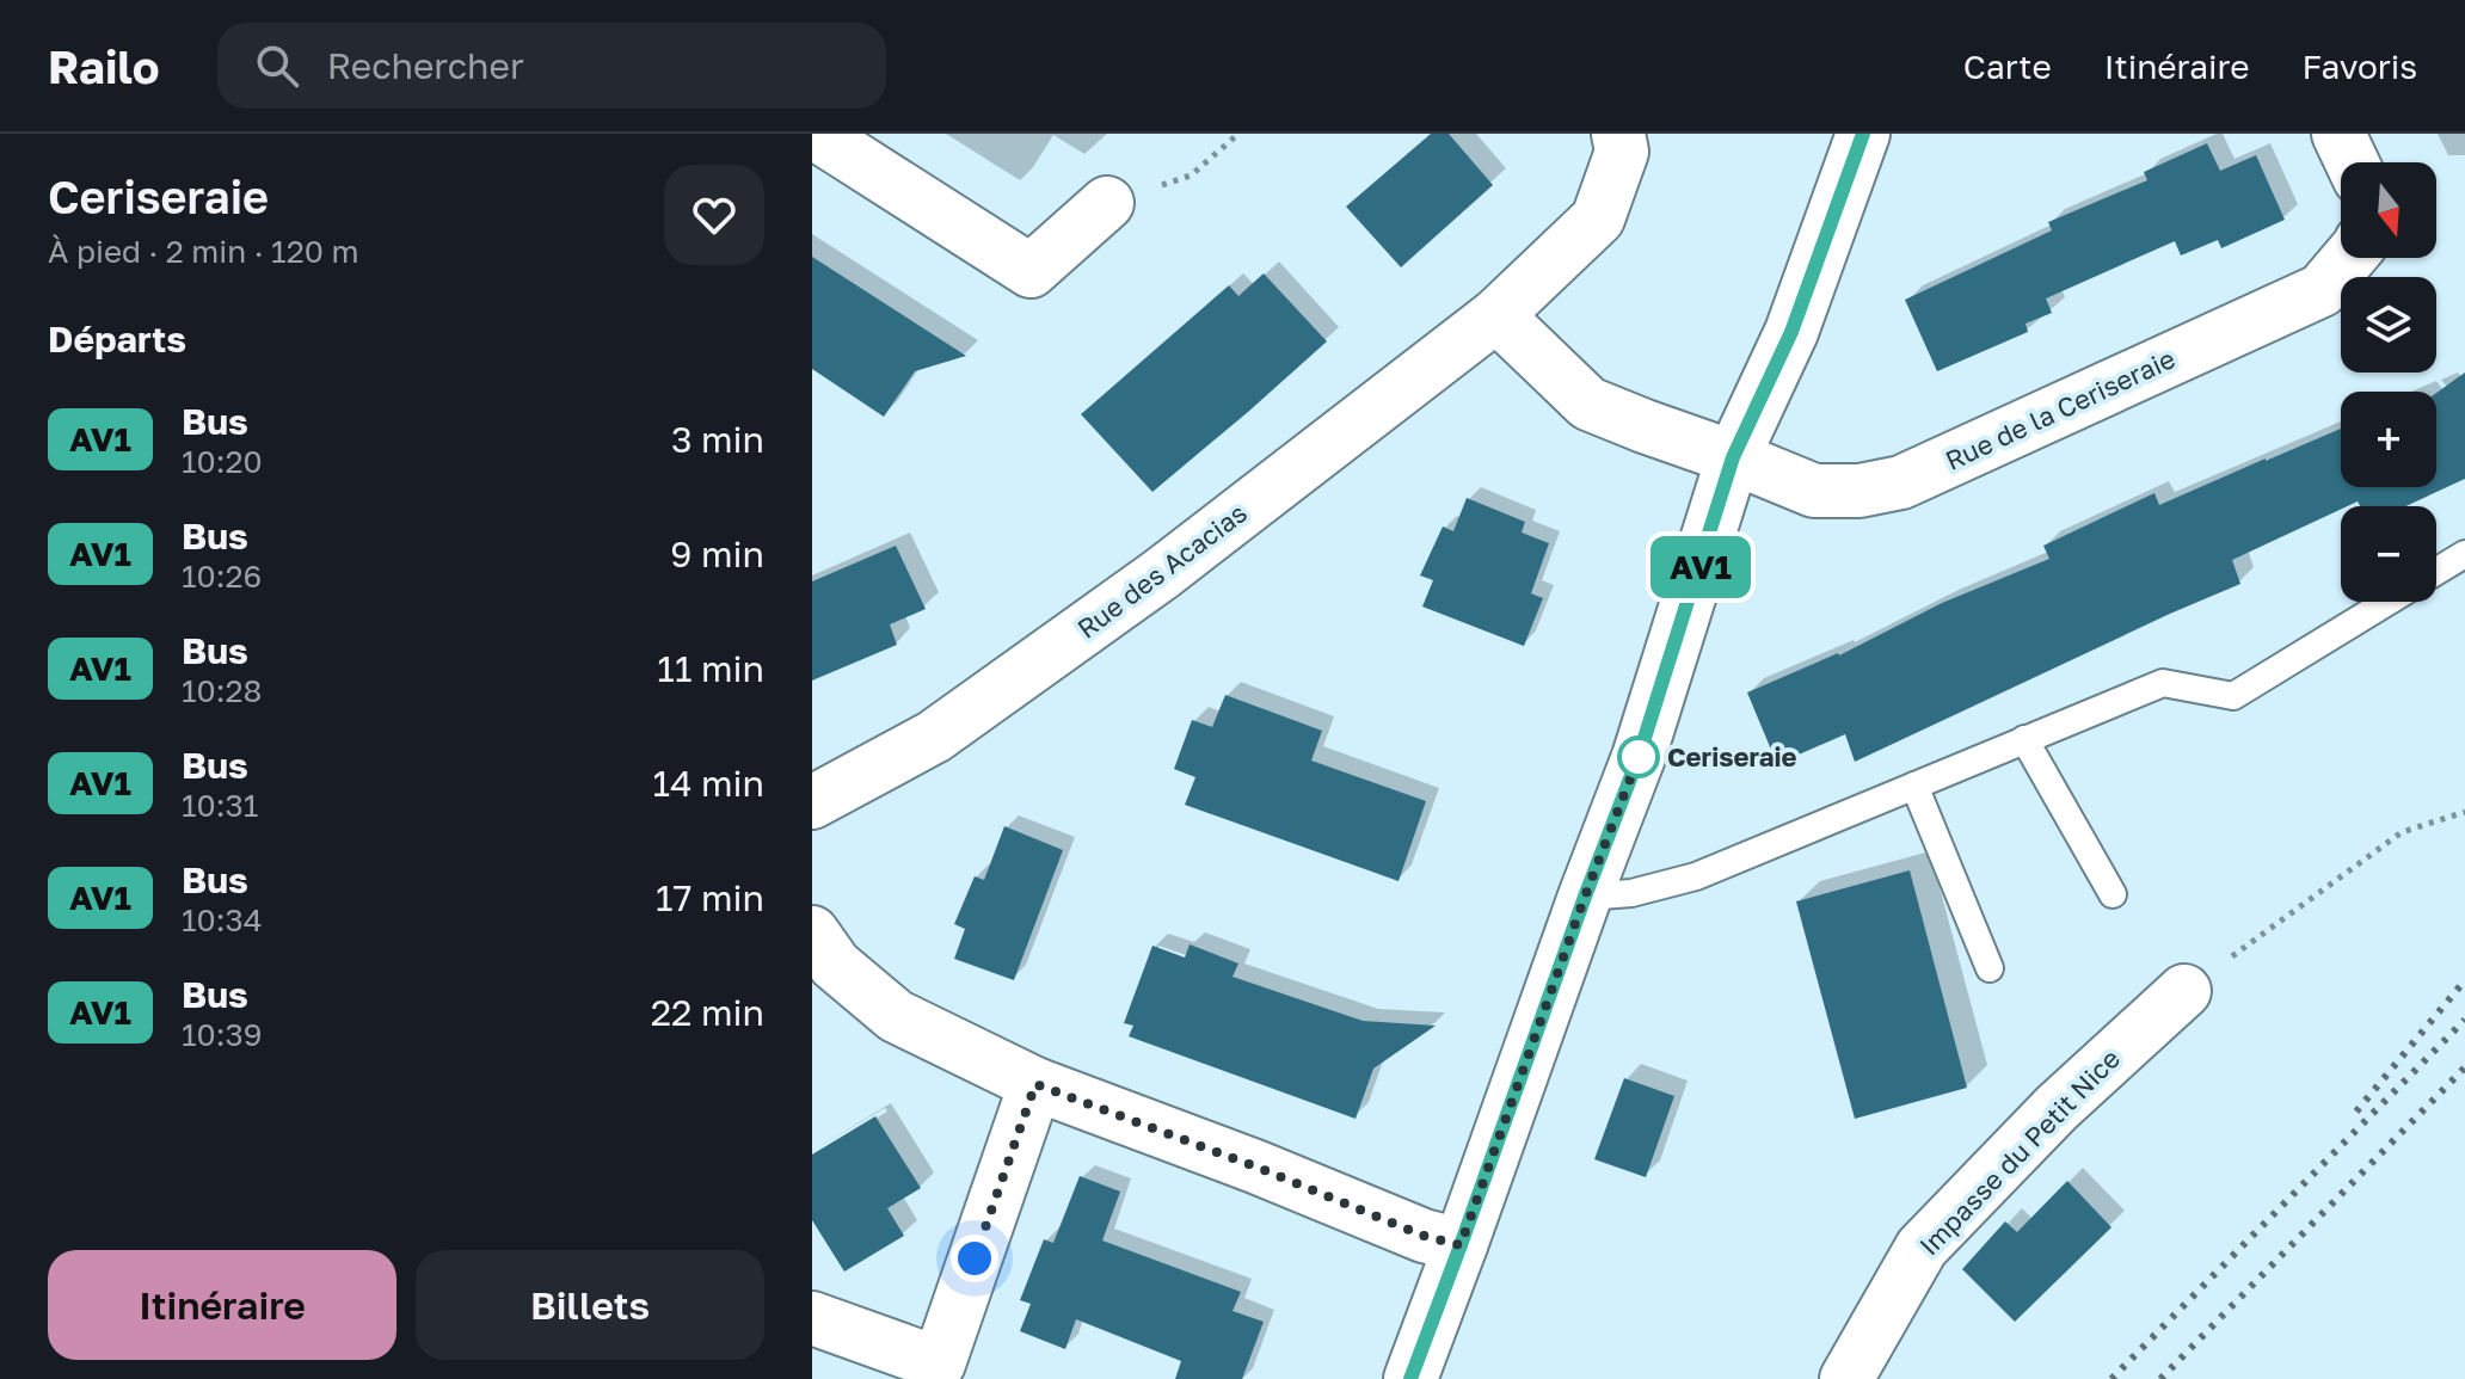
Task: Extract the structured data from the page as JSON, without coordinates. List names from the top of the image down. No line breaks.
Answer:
{"streets":{"street":["Rue de la Ceriseraie","Rue des Acacias","Impasse du Petit Nice"]},"crossings":[["Rue de la Ceriseraie","Rue des Acacias"]],"places":["Ceriseraie"],"lines":["bus line AV1"],"north":"bottom","page":{"header":"Railo","search":"Rechercher","nav":["Carte","Itinéraire","Favoris"],"heading":[["Ceriseraie","À pied · 2 min · 120 m"],"Départs"],"on_map":"AV1","map_buttons":["+","−"],"list":[{"mark":"AV1","name":"Bus","note":"10:20","value":"3 min"},{"mark":"AV1","name":"Bus","note":"10:26","value":"9 min"},{"mark":"AV1","name":"Bus","note":"10:28","value":"11 min"},{"mark":"AV1","name":"Bus","note":"10:31","value":"14 min"},{"mark":"AV1","name":"Bus","note":"10:34","value":"17 min"},{"mark":"AV1","name":"Bus","note":"10:39","value":"22 min"}],"buttons":["Itinéraire","Billets"]}}
